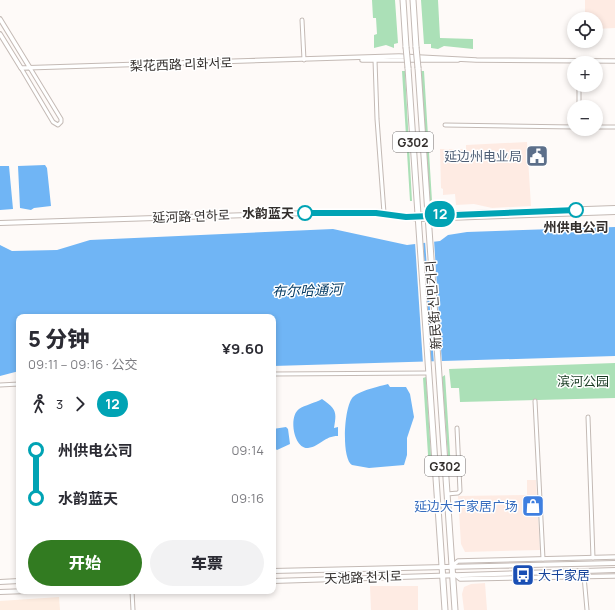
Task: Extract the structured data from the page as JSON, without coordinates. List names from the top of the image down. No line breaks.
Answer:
{"streets":{"highway":["G302","新民街 신민거리"],"main road":["延河路 연하로","天池路 천지로"],"street":["梨花西路 리화서로"]},"crossings":[["延河路 연하로","新民街 신민거리"],["新民街 신민거리","天池路 천지로"]],"water":["布尔哈通河"],"parks":["滨河公园"],"places":{"public building":["延边州电业局"],"other":["州供电公司","水韵蓝天"],"shop":["延边大千家居广场"],"bus stop":["大千家居"]},"lines":["bus line 12"],"page":{"on_map":"12","map_buttons":["+","−"],"heading":["5 分钟","09:11 – 09:16 · 公交","¥9.60"],"legs":["3","12"],"list":[{"name":"州供电公司","value":"09:14"},{"name":"水韵蓝天","value":"09:16"}],"buttons":["开始","车票"]}}
